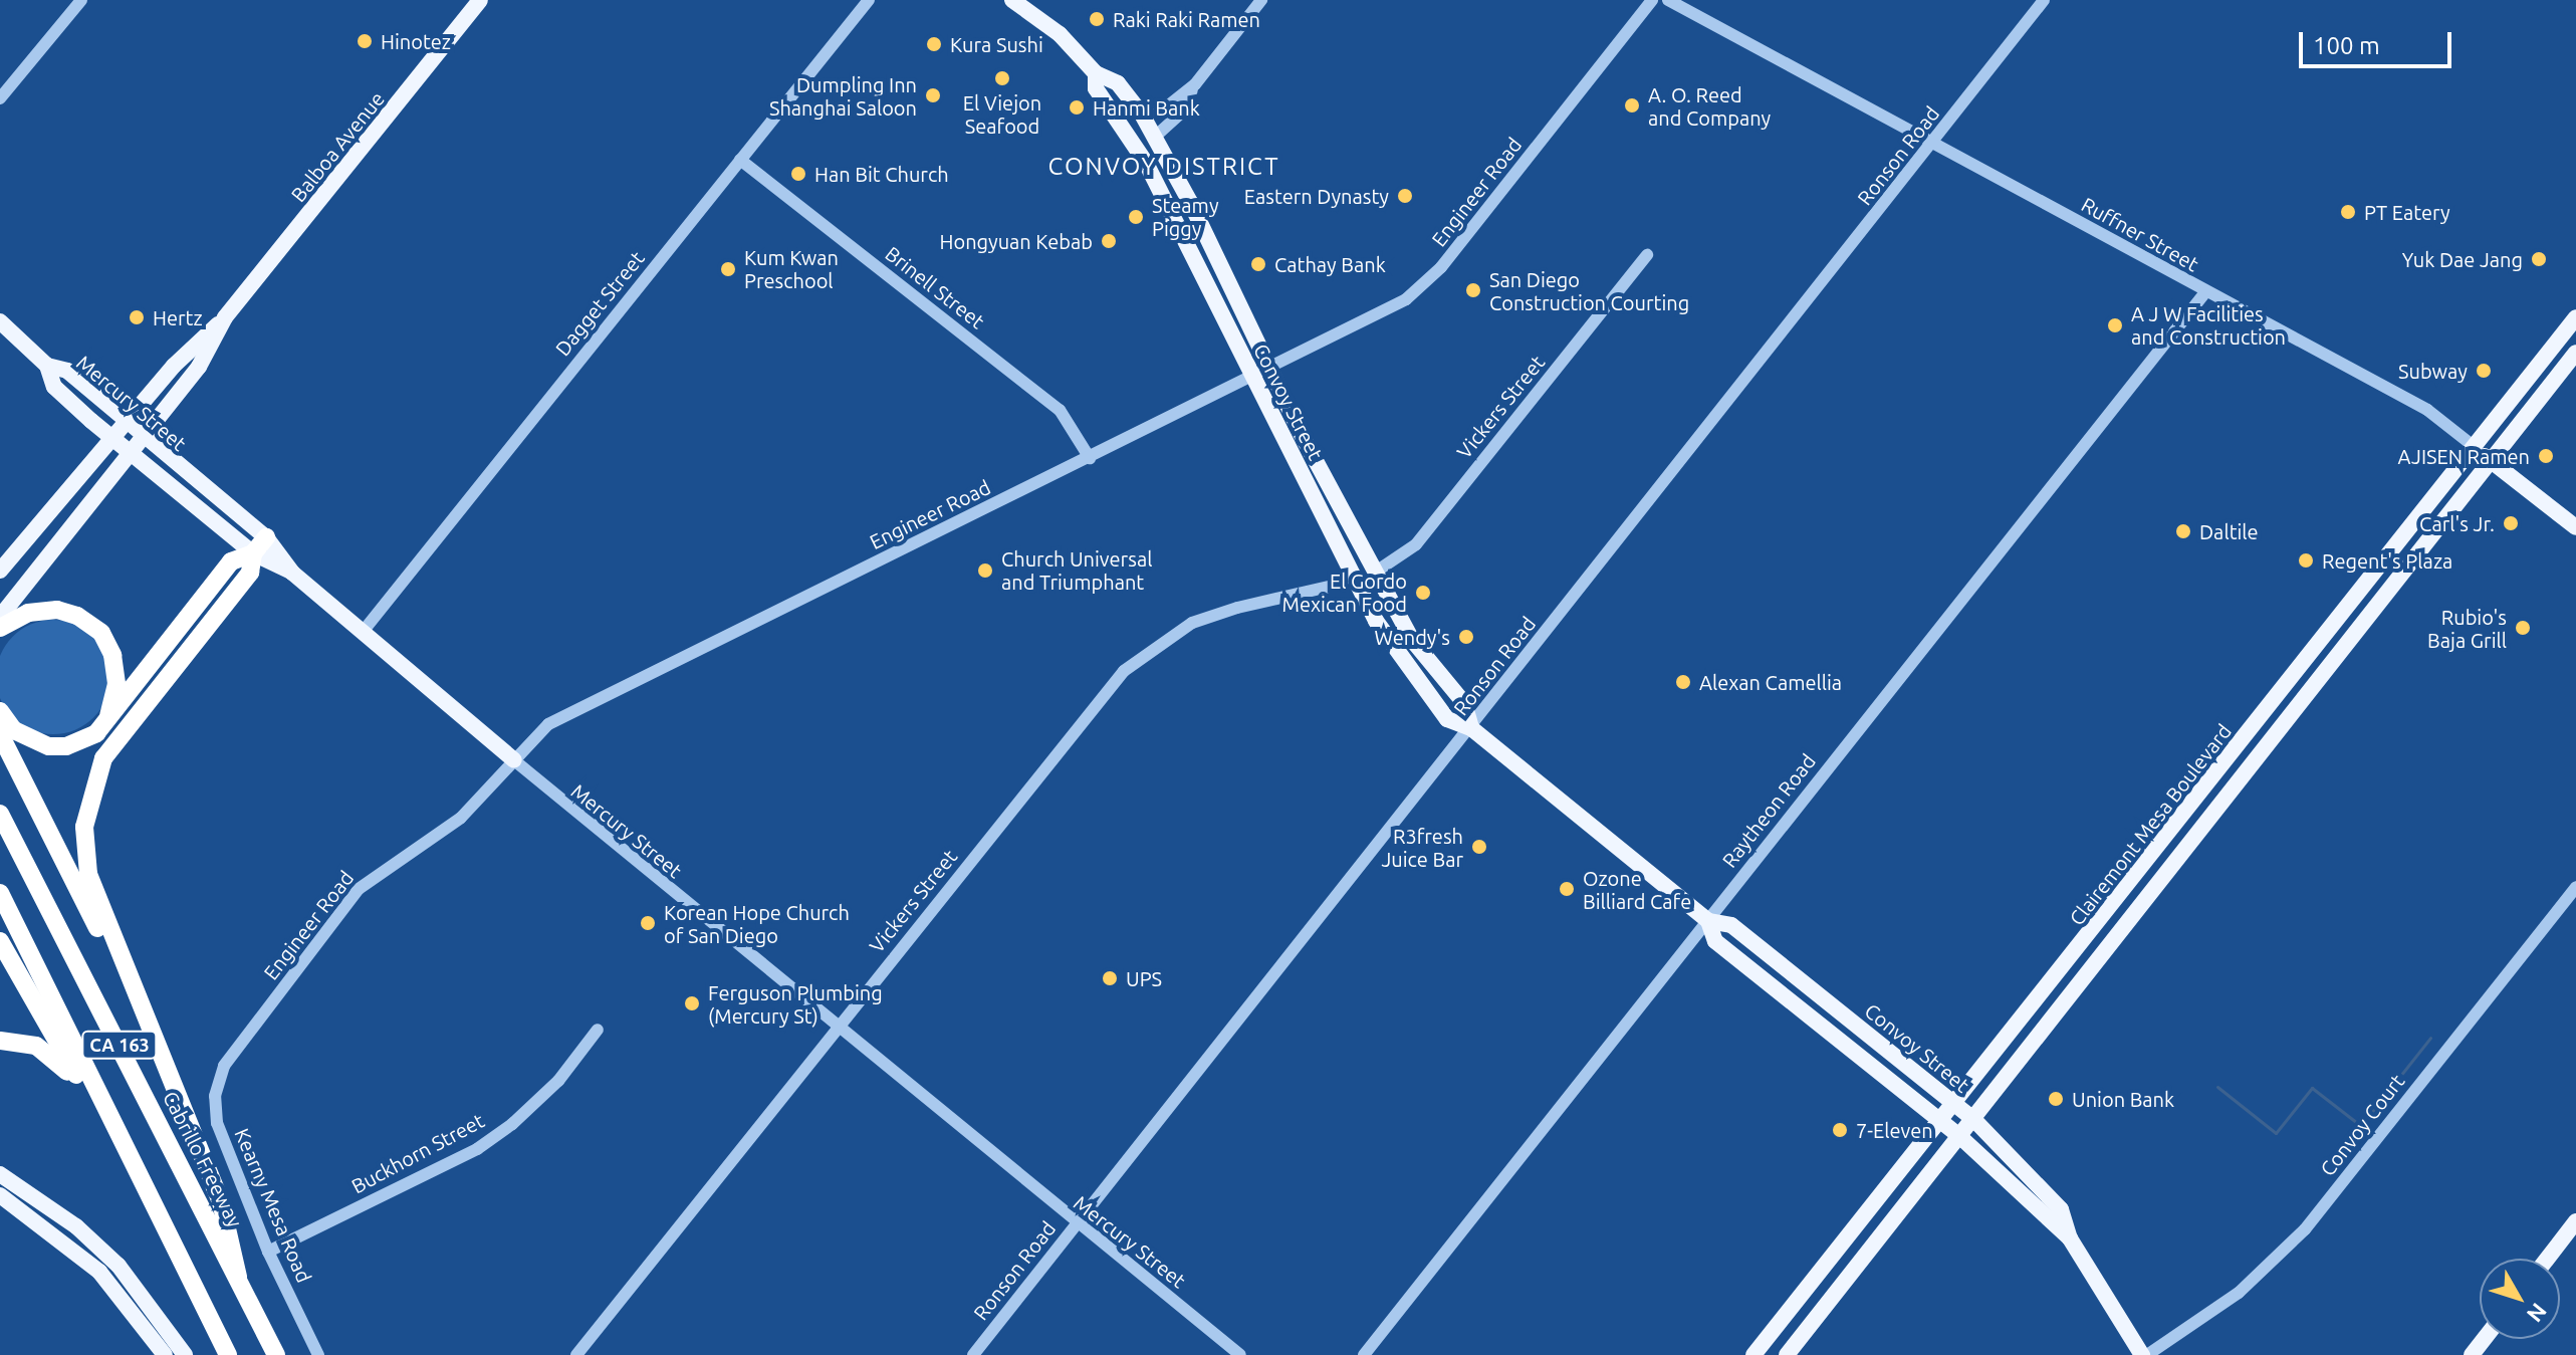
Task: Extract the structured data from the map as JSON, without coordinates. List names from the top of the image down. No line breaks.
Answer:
{"streets":{"highway":["CA 163","Cabrillo Freeway"],"main road":["Balboa Avenue","Ruffner Street","Convoy Street","Mercury Street","Clairemont Mesa Boulevard"],"street":["Ronson Road","Engineer Road","Brinell Street","Dagget Street","Vickers Street","Raytheon Road","Convoy Court","Buckhorn Street","Kearny Mesa Road"]},"crossings":[["Balboa Avenue","Mercury Street"],["Ronson Road","Ruffner Street"],["Ronson Road","Convoy Street"],["Ronson Road","Mercury Street"],["Engineer Road","Brinell Street"],["Engineer Road","Convoy Street"],["Engineer Road","Mercury Street"],["Engineer Road","Kearny Mesa Road"],["Ruffner Street","Raytheon Road"],["Ruffner Street","Clairemont Mesa Boulevard"],["Brinell Street","Dagget Street"],["Dagget Street","Mercury Street"],["Convoy Street","Vickers Street"],["Convoy Street","Raytheon Road"],["Convoy Street","Clairemont Mesa Boulevard"],["Convoy Street","Convoy Court"],["Mercury Street","Vickers Street"],["Buckhorn Street","Kearny Mesa Road"]],"districts":["CONVOY DISTRICT"],"places":["Raki Raki Ramen","Hinotez","Kura Sushi","El Viejon Seafood","Dumpling Inn Shanghai Saloon","A. O. Reed and Company","Hanmi Bank","Han Bit Church","Eastern Dynasty","PT Eatery","Steamy Piggy","Hongyuan Kebab","Yuk Dae Jang","Cathay Bank","Kum Kwan Preschool","San Diego Construction Courting","Hertz","A J W Facilities and Construction","Subway","AJISEN Ramen","Carl's Jr.","Daltile","Regent's Plaza","Church Universal and Triumphant","El Gordo Mexican Food","Rubio's Baja Grill","Wendy's","Alexan Camellia","R3fresh Juice Bar","Ozone Billiard Cafe","Korean Hope Church of San Diego","UPS","Ferguson Plumbing (Mercury St)","Union Bank","7-Eleven"],"scale_bar":"100 m","north":"bottom right"}
